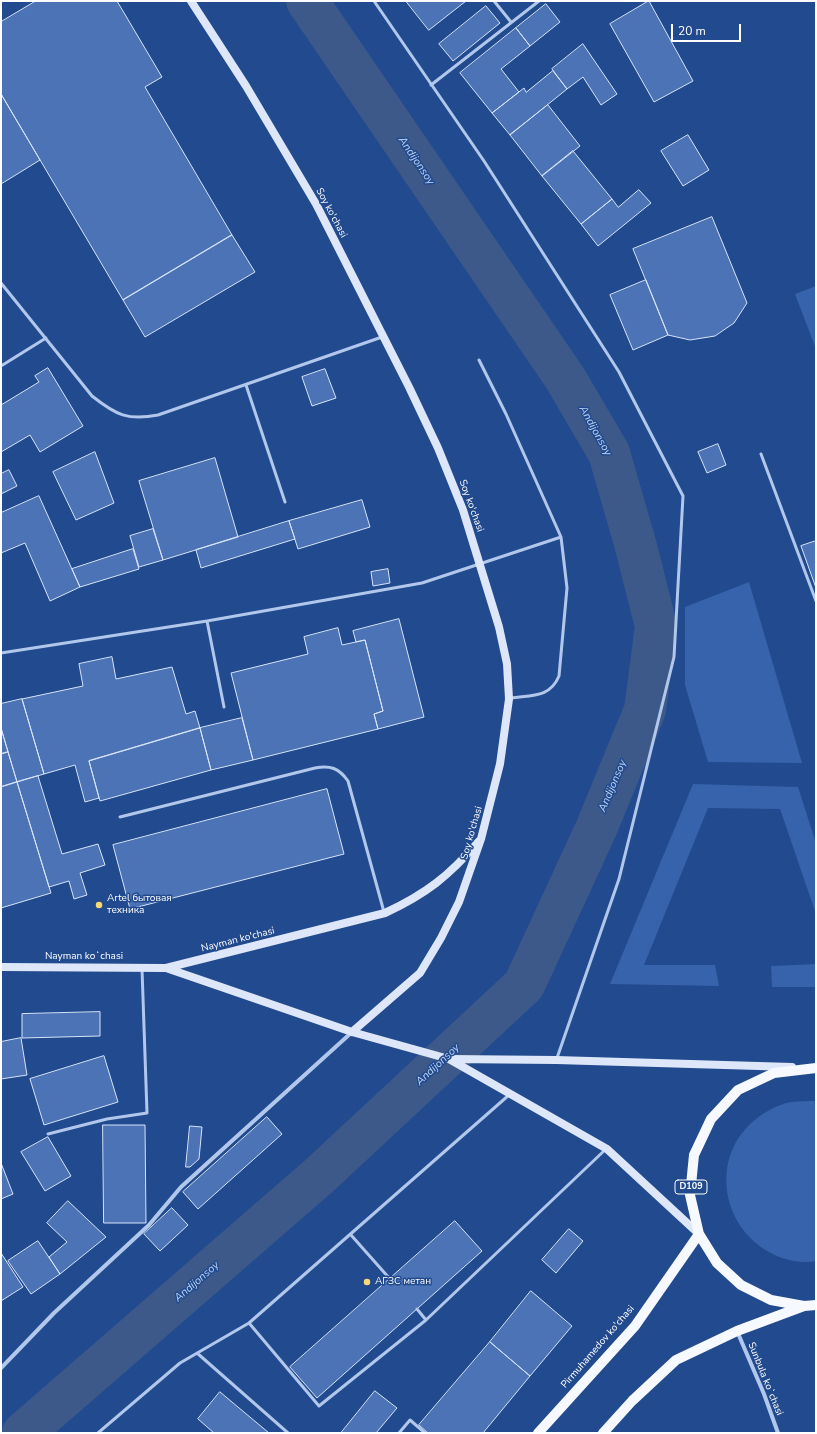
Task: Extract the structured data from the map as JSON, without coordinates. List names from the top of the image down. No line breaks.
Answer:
{"streets":{"main road":["Soy ko'chasi","Nayman ko'chasi","Nayman koʻchasi","D109","Pirmuhamedov ko'chasi"],"street":["Sunbula koʻchasi"]},"crossings":[["Soy ko'chasi","Nayman ko'chasi"],["Nayman ko'chasi","Nayman koʻchasi"],["D109","Pirmuhamedov ko'chasi"],["D109","Sunbula koʻchasi"]],"water":["Andijonsoy"],"places":["Artel бытовая техника","АГЗС метан"],"scale_bar":"20 m"}
